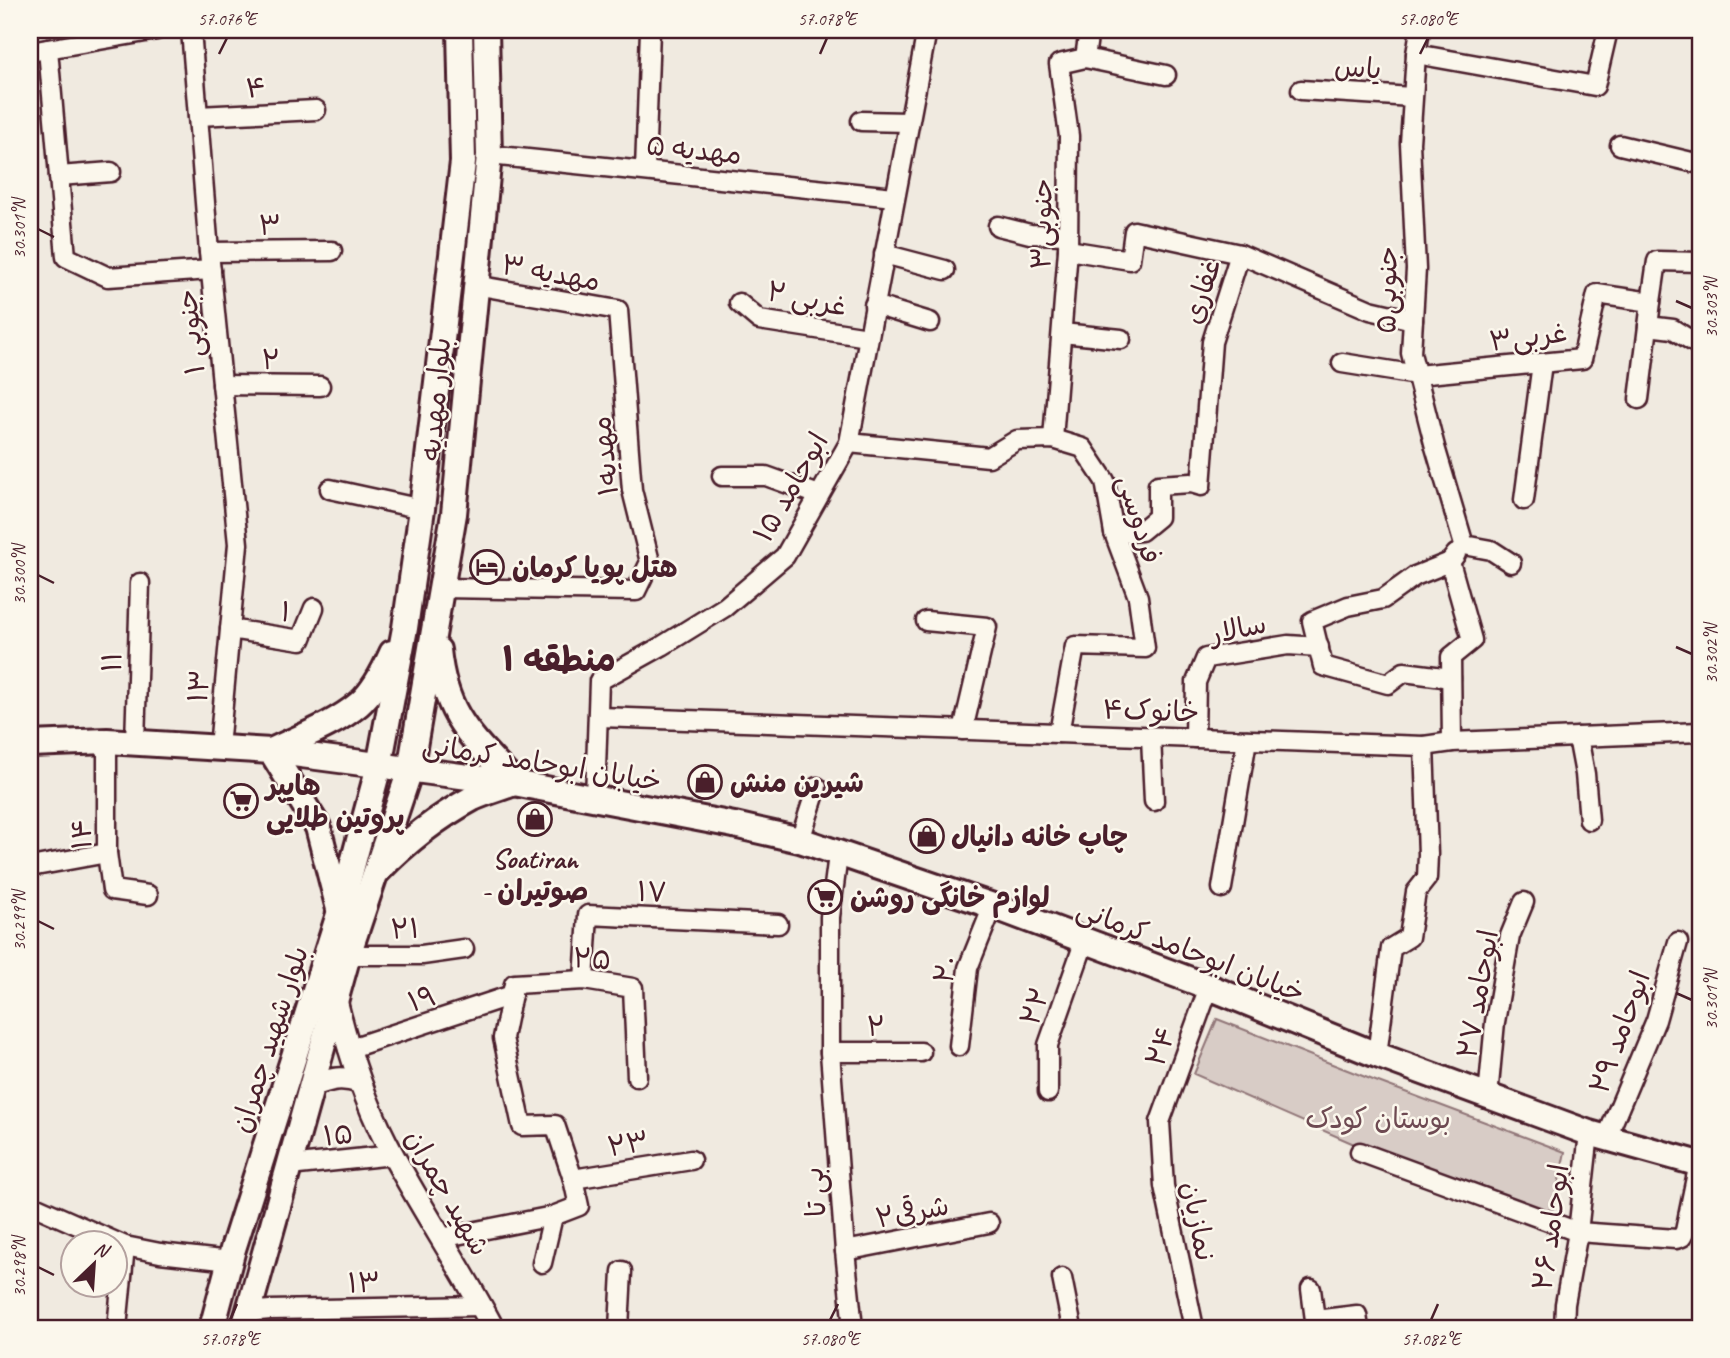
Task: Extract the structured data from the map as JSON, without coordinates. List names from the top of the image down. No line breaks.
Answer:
{"streets":{"main road":["بلوار مهدیه","خیابان ابوحامد کرمانی","بلوار شهید چمران"],"street":["یاس","۴","مهدیه ۵","جنوبی۳","۳","مهدیه ۳","جنوبی۵","غفاری","۲ غربی","۱ جنوبی","غربی۳","۲","مهدیه۱","ابوحامد ۱۵","فردوسی","۱","سالار","۱۱","۱۳","خانوک۴","۱۴","۱۷","۲۱","۲۵","۲۰","ابوحامد ۲۷","۱۹","۲۲","ابوحامد ۲۹","۲۴","۱۵","۲۳","شهید چمران","بی تا","شرقی۲","نمازیان","ابوحامد ۲۶"]},"crossings":[["یاس","جنوبی۵"],["۴","۱ جنوبی"],["مهدیه ۵","بلوار مهدیه"],["مهدیه ۵","ابوحامد ۱۵"],["جنوبی۳","فردوسی"],["۳","۱ جنوبی"],["مهدیه ۳","بلوار مهدیه"],["مهدیه ۳","مهدیه۱"],["جنوبی۵","غفاری"],["جنوبی۵","غربی۳"],["غفاری","فردوسی"],["۲ غربی","ابوحامد ۱۵"],["۱ جنوبی","۲"],["۱ جنوبی","۱"],["۱ جنوبی","۱۳"],["۲","بی تا"],["بلوار مهدیه","مهدیه۱"],["بلوار مهدیه","خیابان ابوحامد کرمانی"],["بلوار مهدیه","بلوار شهید چمران"],["ابوحامد ۱۵","فردوسی"],["ابوحامد ۱۵","خانوک۴"],["ابوحامد ۱۵","خیابان ابوحامد کرمانی"],["فردوسی","خانوک۴"],["۱","۱۳"],["سالار","خانوک۴"],["۱۱","خیابان ابوحامد کرمانی"],["۱۳","خیابان ابوحامد کرمانی"],["۱۳","بلوار شهید چمران"],["۱۳","شهید چمران"],["خیابان ابوحامد کرمانی","۱۴"],["خیابان ابوحامد کرمانی","۲۰"],["خیابان ابوحامد کرمانی","ابوحامد ۲۷"],["خیابان ابوحامد کرمانی","۲۲"],["خیابان ابوحامد کرمانی","ابوحامد ۲۹"],["خیابان ابوحامد کرمانی","بلوار شهید چمران"],["خیابان ابوحامد کرمانی","۲۴"],["خیابان ابوحامد کرمانی","بی تا"],["خیابان ابوحامد کرمانی","ابوحامد ۲۶"],["۱۷","۲۵"],["۲۱","بلوار شهید چمران"],["۲۵","۱۹"],["۱۹","شهید چمران"],["ابوحامد ۲۹","ابوحامد ۲۶"],["بلوار شهید چمران","۱۵"],["بلوار شهید چمران","شهید چمران"],["۲۴","نمازیان"],["۱۵","شهید چمران"],["بی تا","شرقی۲"]],"districts":["منطقه ۱"],"parks":["بوستان کودک"],"places":{"hotel":["هتل پویا کرمان"],"shop":["شیرین منش","Soatiran - صوتیران","چاپ خانه دانیال"],"supermarket":["هایپر پروتین طلایی","لوازم خانگی روشن"]},"north":"top right","coordinates":["57.076°E","57.078°E","57.080°E","30.301°N","30.303°N","30.300°N","30.302°N","30.299°N","30.298°N","57.082°E"]}
